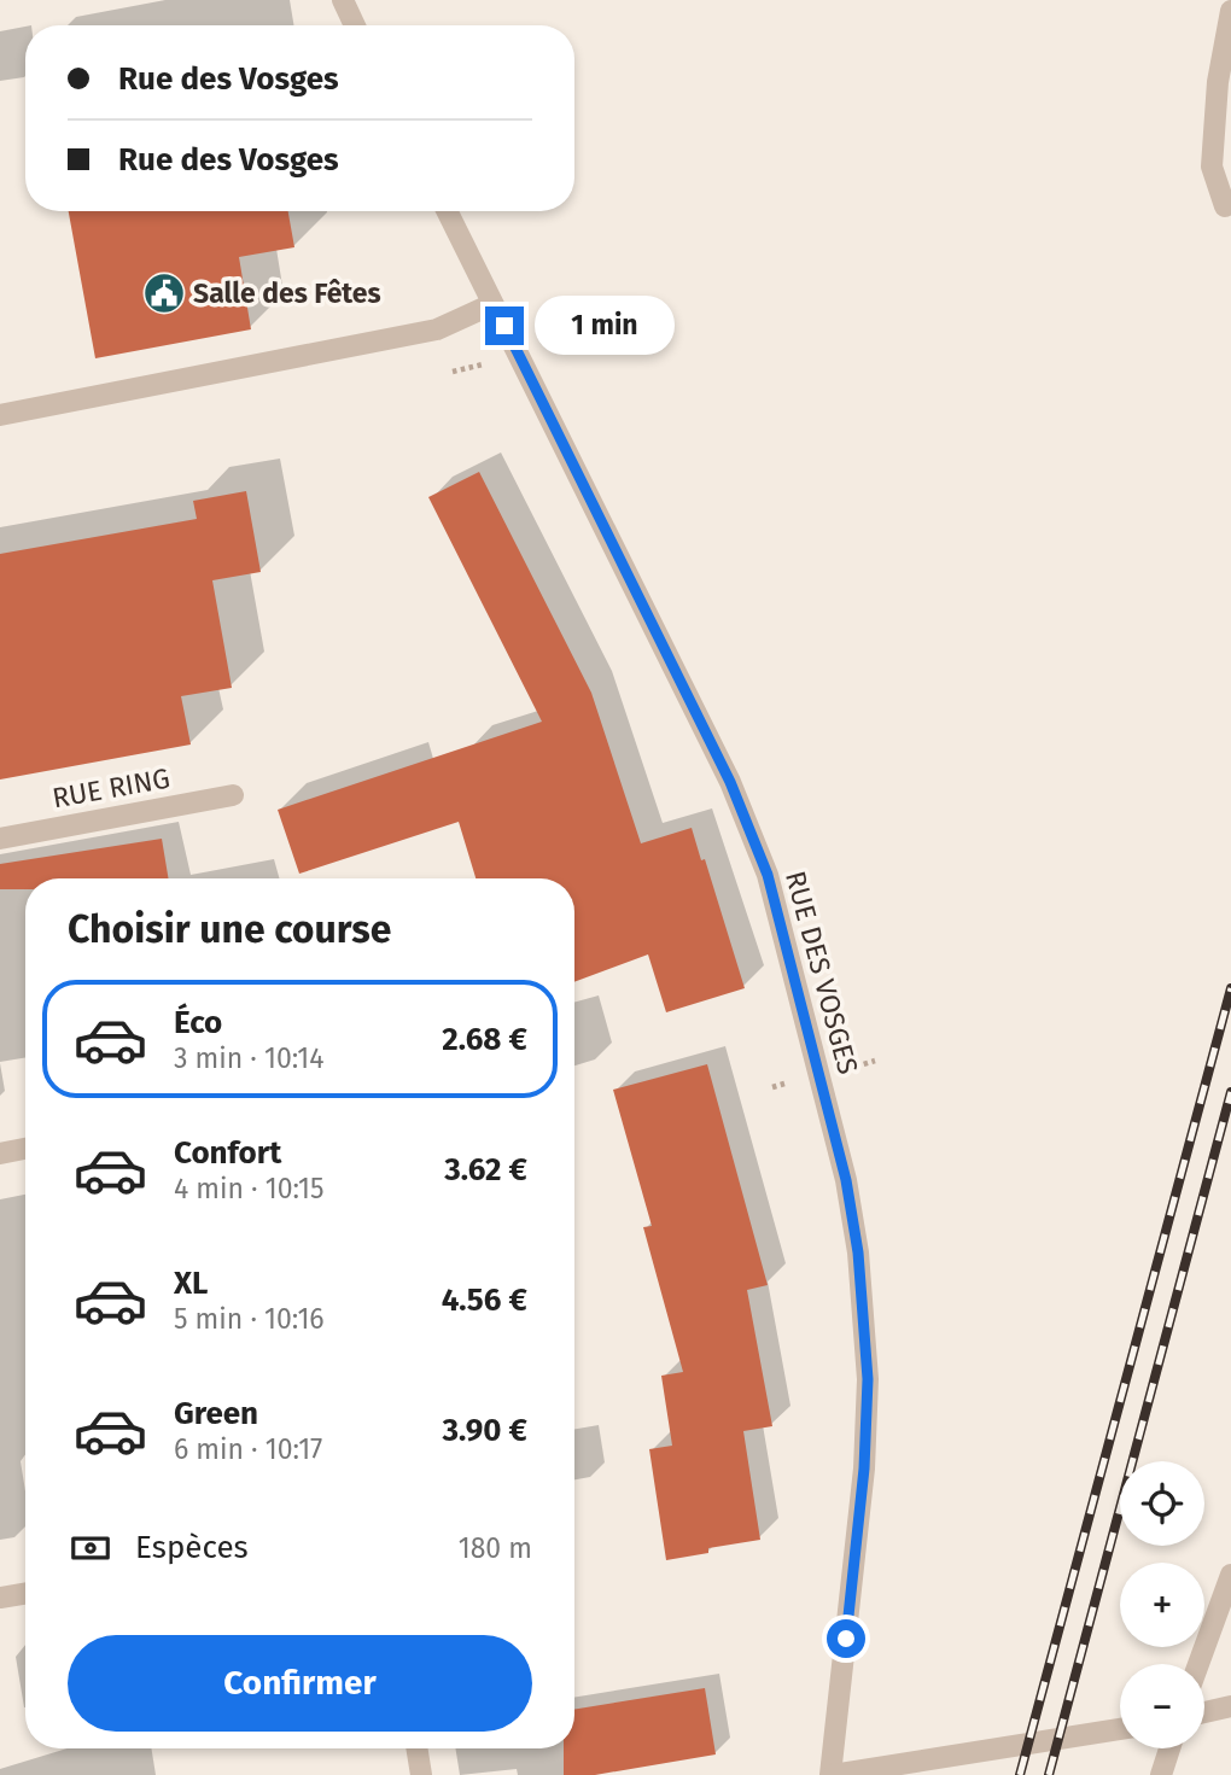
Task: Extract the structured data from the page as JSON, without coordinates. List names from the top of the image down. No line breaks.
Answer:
{"streets":{"street":["RUE RING","RUE DES VOSGES"]},"places":{"public building":["Salle des Fêtes"]},"page":{"banner":["Rue des Vosges","Rue des Vosges"],"bubble":"1 min","heading":"Choisir une course","list":[{"name":"Éco","note":"3 min · 10:14","value":"2.68 €"},{"name":"Confort","note":"4 min · 10:15","value":"3.62 €"},{"name":"XL","note":"5 min · 10:16","value":"4.56 €"},{"name":"Green","note":"6 min · 10:17","value":"3.90 €"}],"map_buttons":["+","−"],"pay":["Espèces","180 m"],"buttons":"Confirmer"}}
